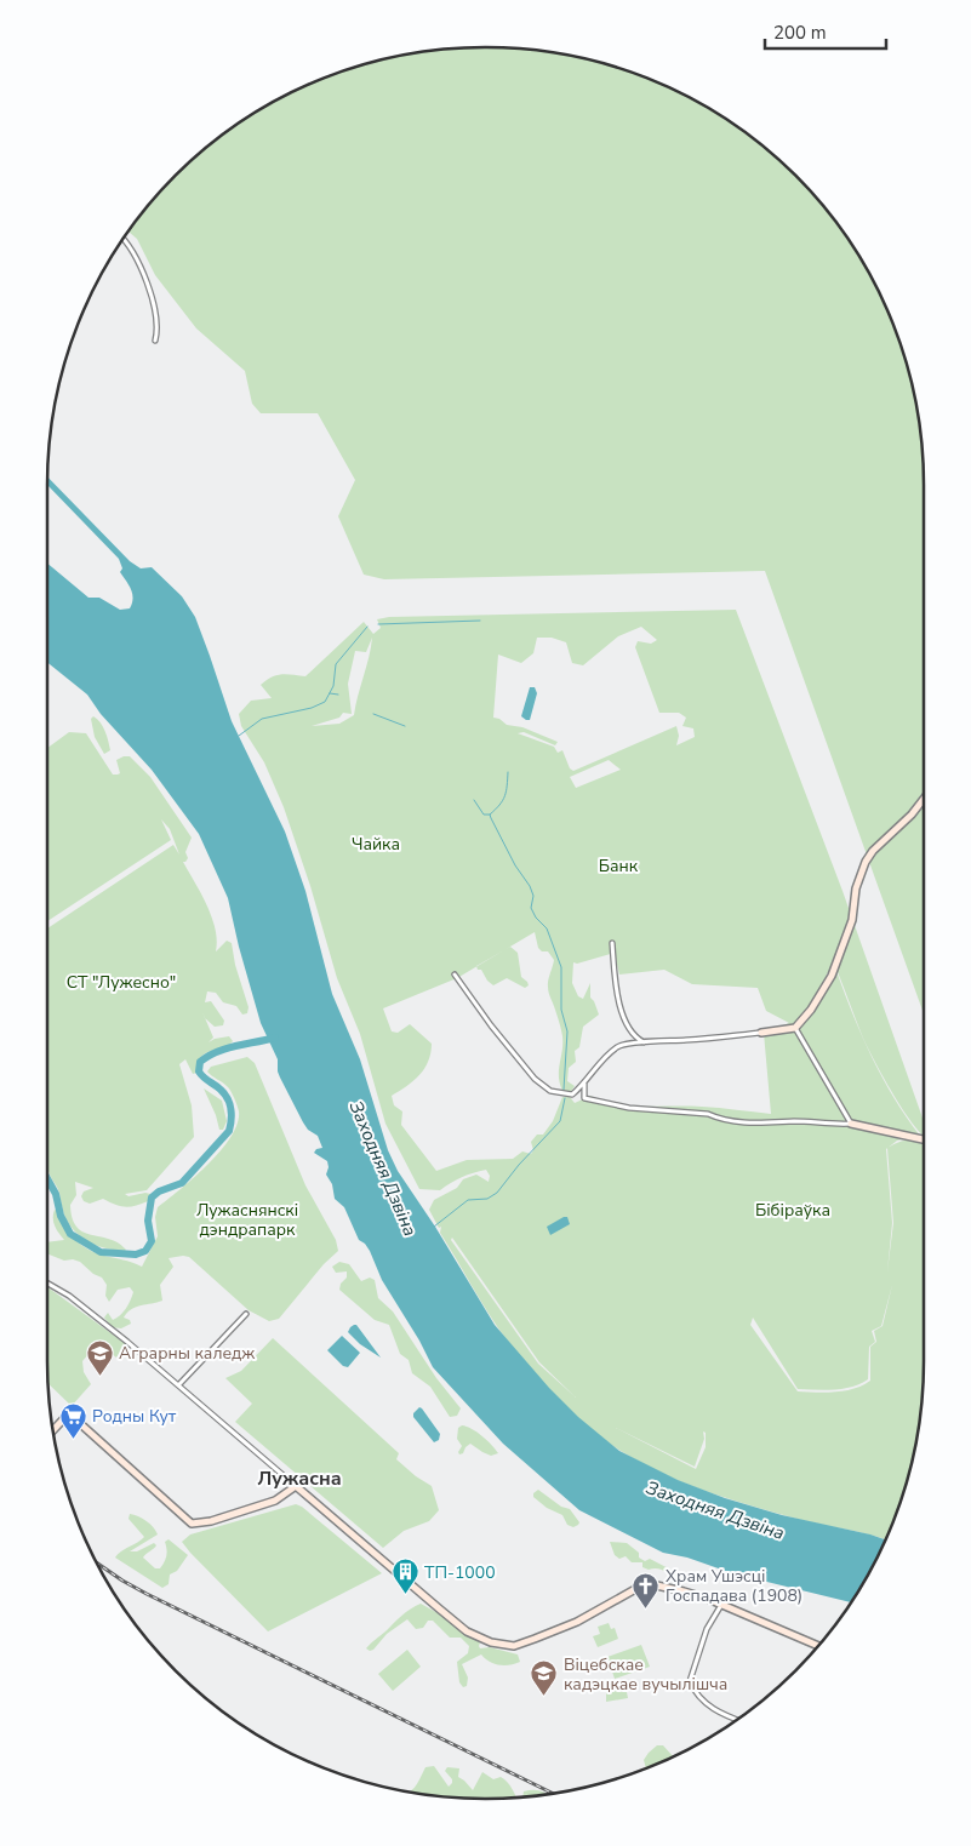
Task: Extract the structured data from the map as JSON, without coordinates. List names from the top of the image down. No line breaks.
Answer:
{"districts":["Лужасна"],"water":["Заходняя Дзвіна"],"parks":["Чайка","Банк","СТ \"Лужесно\"","Лужаснянскі дэндрапарк","Бібіраўка"],"places":{"school or university":["Аграрны каледж","Віцебскае кадэцкае вучылішча"],"supermarket":["Родны Кут"],"building":["ТП-1000"],"church":["Храм Ушэсці Госпадава (1908)"]},"scale_bar":"200 m"}
